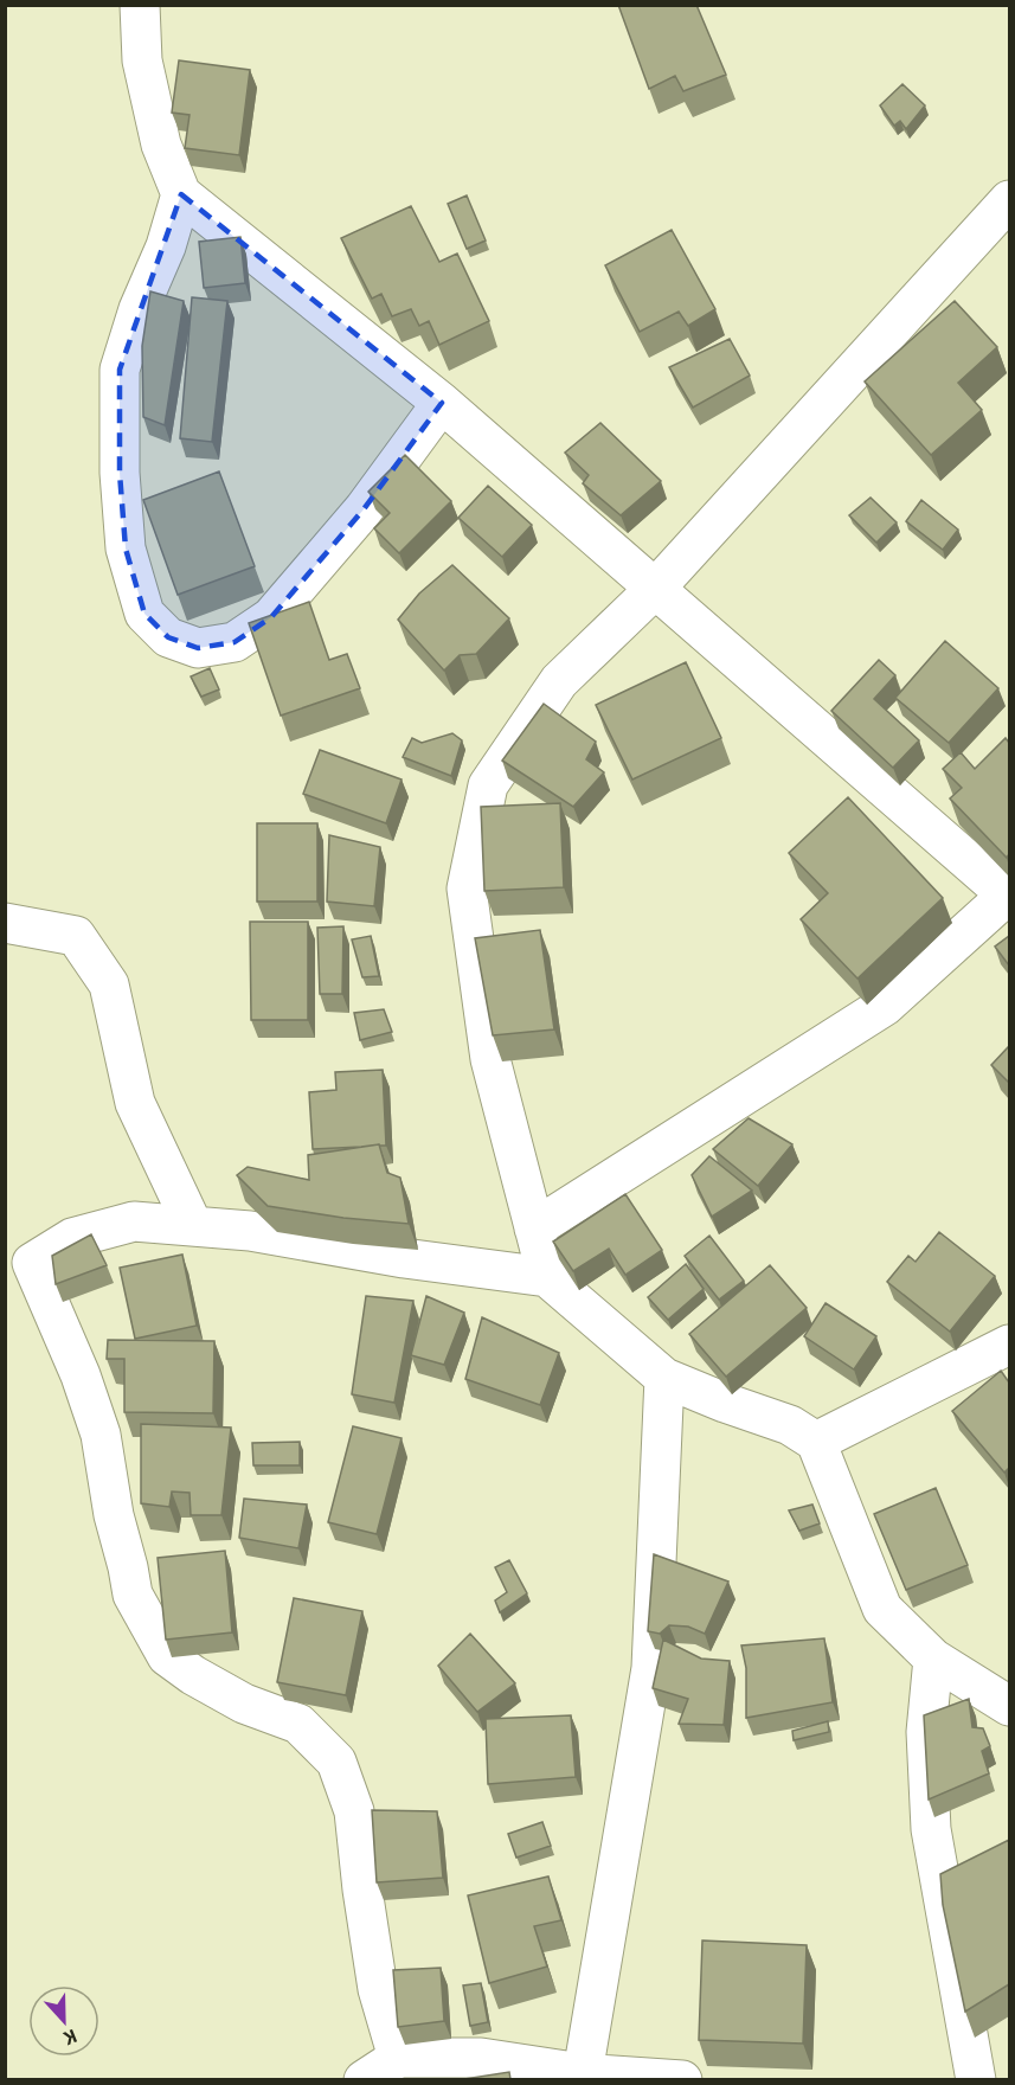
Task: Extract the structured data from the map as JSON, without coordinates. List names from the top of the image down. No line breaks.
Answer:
{"north":"bottom"}
